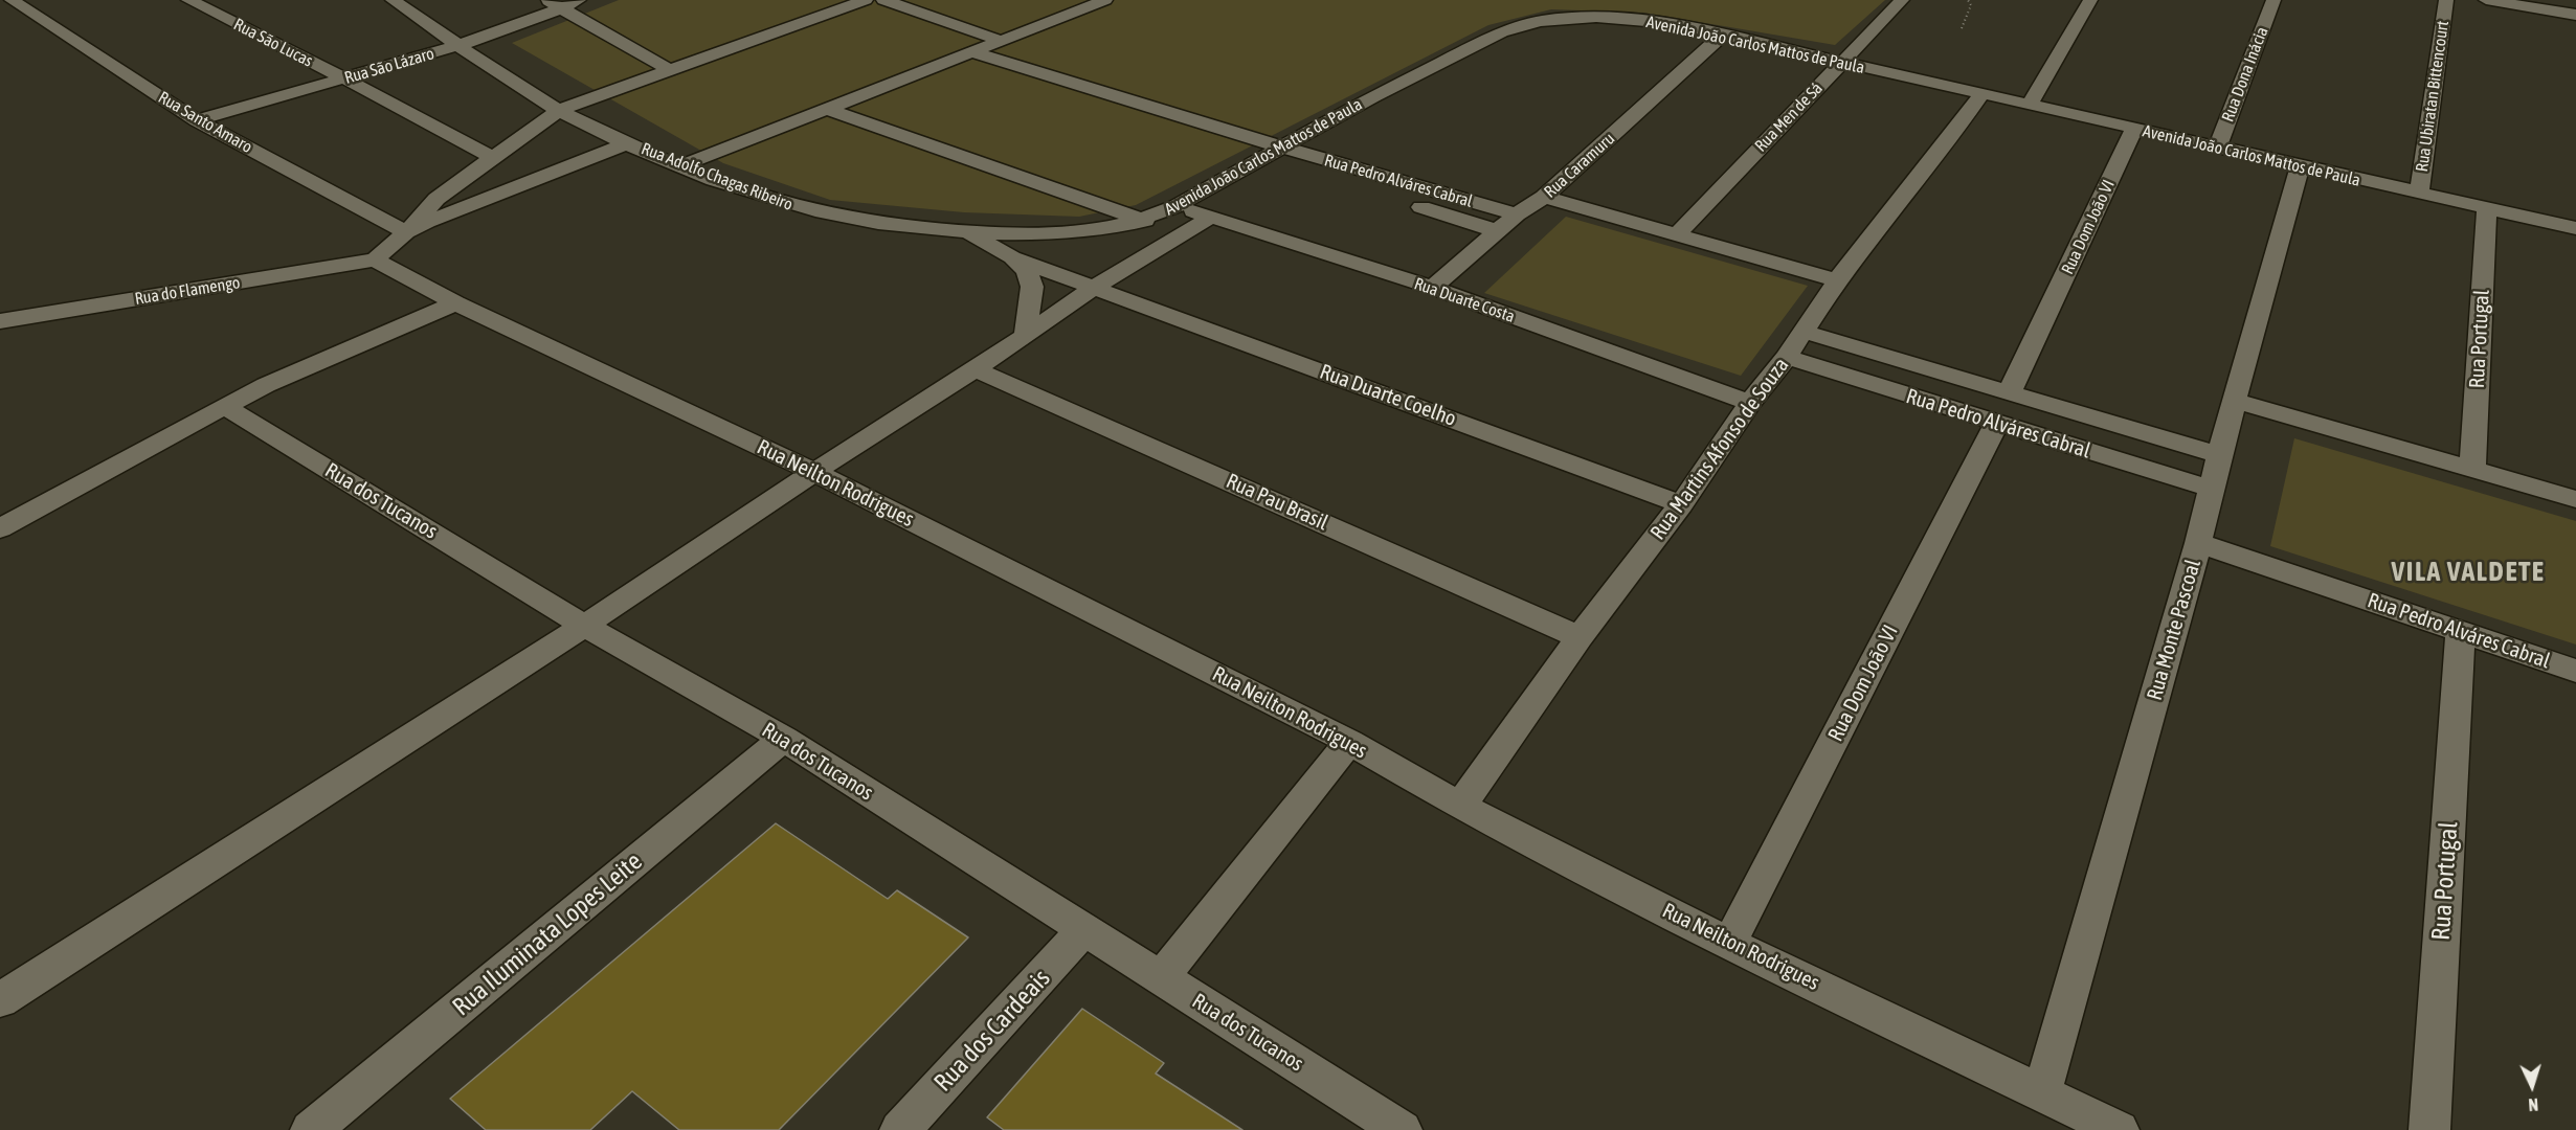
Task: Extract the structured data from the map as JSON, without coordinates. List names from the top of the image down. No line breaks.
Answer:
{"streets":{"street":["Rua São Lucas","Avenida João Carlos Mattos de Paula","Rua São Lázaro","Rua Dona Inácia","Rua Ubiratan Bittencourt","Rua Men de Sá","Rua Santo Amaro","Rua Caramuru","Rua Adolfo Chagas Ribeiro","Rua Pedro Alváres Cabral","Rua Dom João VI","Rua do Flamengo","Rua Duarte Costa","Rua Portugal","Rua Duarte Coelho","Rua Martins Afonso de Souza","Rua Neilton Rodrigues","Rua dos Tucanos","Rua Pau Brasil","Rua Monte Pascoal","Rua Iluminata Lopes Leite","Rua dos Cardeais"]},"crossings":[["Rua São Lucas","Rua São Lázaro"],["Avenida João Carlos Mattos de Paula","Rua Dona Inácia"],["Avenida João Carlos Mattos de Paula","Rua Ubiratan Bittencourt"],["Avenida João Carlos Mattos de Paula","Rua Men de Sá"],["Avenida João Carlos Mattos de Paula","Rua Caramuru"],["Avenida João Carlos Mattos de Paula","Rua Adolfo Chagas Ribeiro"],["Avenida João Carlos Mattos de Paula","Rua Pedro Alváres Cabral"],["Avenida João Carlos Mattos de Paula","Rua Dom João VI"],["Avenida João Carlos Mattos de Paula","Rua Duarte Costa"],["Avenida João Carlos Mattos de Paula","Rua Portugal"],["Avenida João Carlos Mattos de Paula","Rua Duarte Coelho"],["Avenida João Carlos Mattos de Paula","Rua Martins Afonso de Souza"],["Avenida João Carlos Mattos de Paula","Rua Monte Pascoal"],["Rua São Lázaro","Rua Santo Amaro"],["Rua São Lázaro","Rua Adolfo Chagas Ribeiro"],["Rua Caramuru","Rua Pedro Alváres Cabral"],["Rua Caramuru","Rua Duarte Costa"],["Rua Adolfo Chagas Ribeiro","Rua Duarte Coelho"],["Rua Pedro Alváres Cabral","Rua Dom João VI"],["Rua Pedro Alváres Cabral","Rua Portugal"],["Rua Pedro Alváres Cabral","Rua Martins Afonso de Souza"],["Rua Pedro Alváres Cabral","Rua Monte Pascoal"],["Rua Dom João VI","Rua Neilton Rodrigues"],["Rua do Flamengo","Rua Neilton Rodrigues"],["Rua Duarte Costa","Rua Martins Afonso de Souza"],["Rua Duarte Coelho","Rua Martins Afonso de Souza"],["Rua Martins Afonso de Souza","Rua Neilton Rodrigues"],["Rua Martins Afonso de Souza","Rua Pau Brasil"],["Rua Neilton Rodrigues","Rua Monte Pascoal"],["Rua dos Tucanos","Rua Iluminata Lopes Leite"],["Rua dos Tucanos","Rua dos Cardeais"]],"districts":["VILA VALDETE"],"north":"bottom"}
